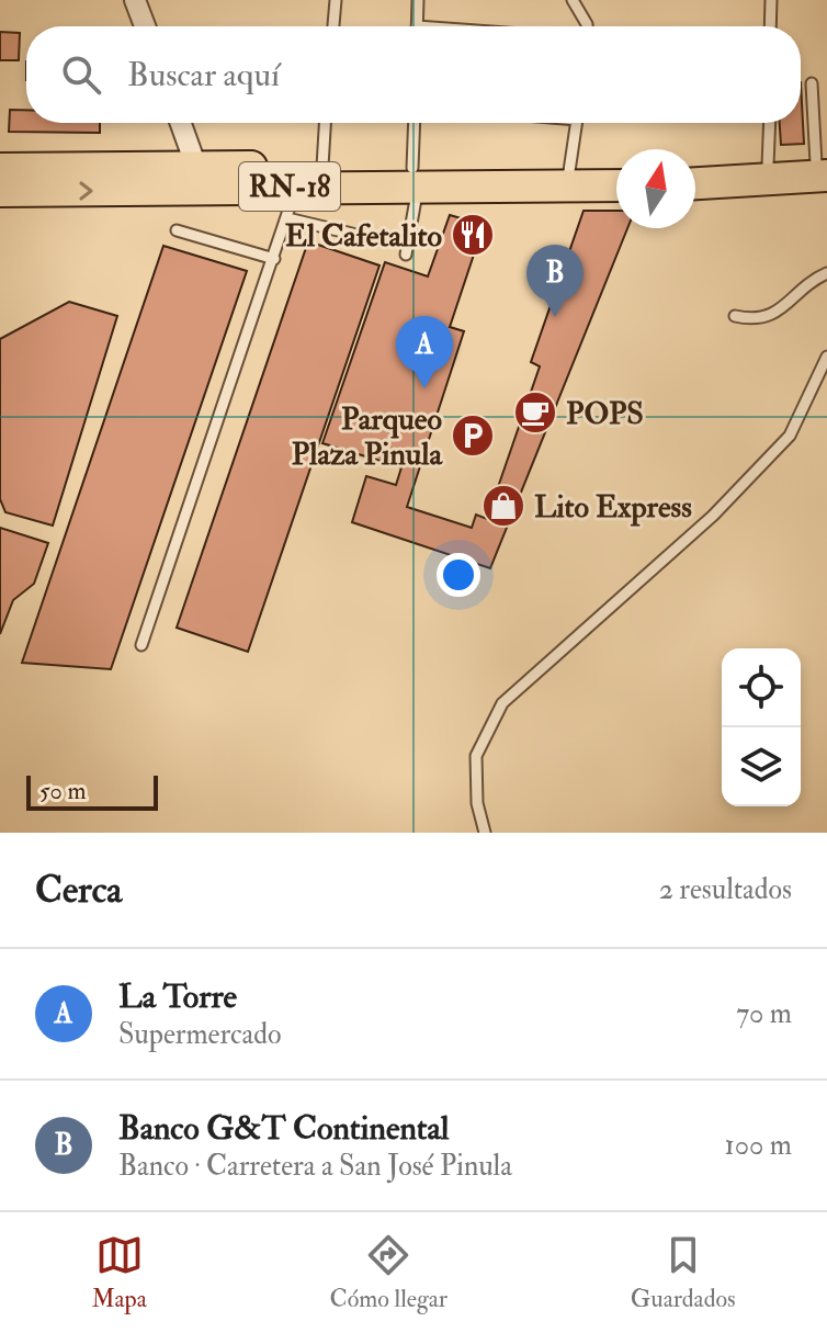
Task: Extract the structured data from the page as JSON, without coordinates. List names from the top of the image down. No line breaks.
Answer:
{"streets":{"main road":["RN-18"]},"places":{"restaurant":["El Cafetalito"],"cafe":["POPS"],"parking":["Parqueo Plaza Pinula"],"shop":["Lito Express"]},"scale_bar":"50 m","north":"top","page":{"search":"Buscar aquí","pins":["B","A"],"scale":"50 m","heading":["Cerca","2 resultados"],"list":[{"mark":"A","name":"La Torre","note":"Supermercado","value":"70 m"},{"mark":"B","name":"Banco G&T Continental","note":"Banco · Carretera a San José Pinula","value":"100 m"}],"nav":["Mapa","Cómo llegar","Guardados"]}}
